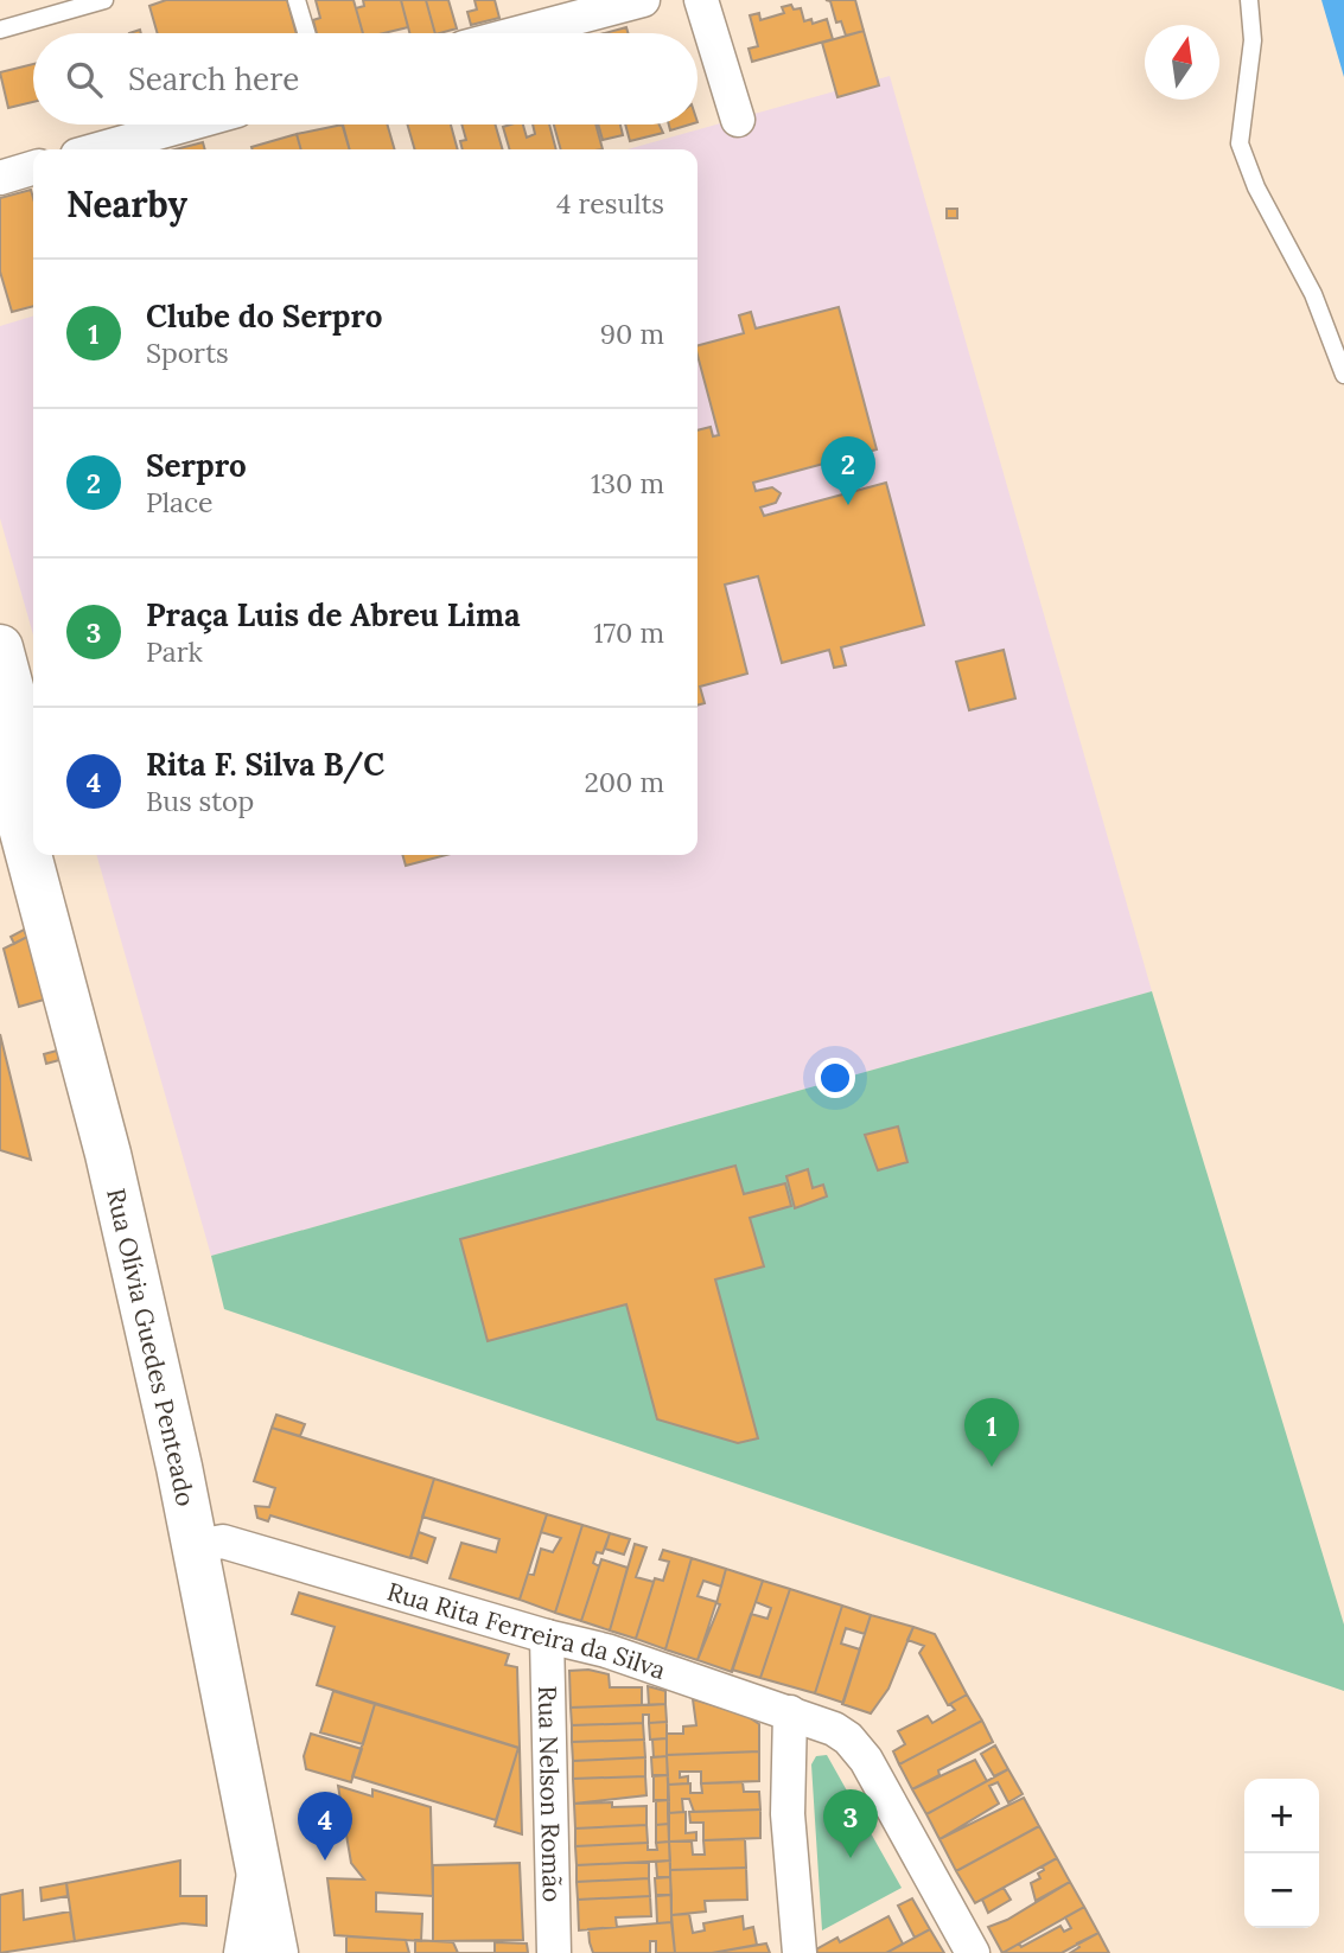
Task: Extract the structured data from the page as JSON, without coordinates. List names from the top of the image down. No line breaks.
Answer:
{"streets":{"main road":["Rua Olívia Guedes Penteado"],"street":["Rua Rita Ferreira da Silva","Rua Nelson Romão"]},"crossings":[["Rua Olívia Guedes Penteado","Rua Rita Ferreira da Silva"],["Rua Rita Ferreira da Silva","Rua Nelson Romão"]],"north":"top","page":{"search":"Search here","heading":["Nearby","4 results"],"list":[{"mark":"1","name":"Clube do Serpro","note":"Sports","value":"90 m"},{"mark":"2","name":"Serpro","note":"Place","value":"130 m"},{"mark":"3","name":"Praça Luis de Abreu Lima","note":"Park","value":"170 m"},{"mark":"4","name":"Rita F. Silva B/C","note":"Bus stop","value":"200 m"}],"pins":["2","1","3","4"],"map_buttons":["+","−"]}}
